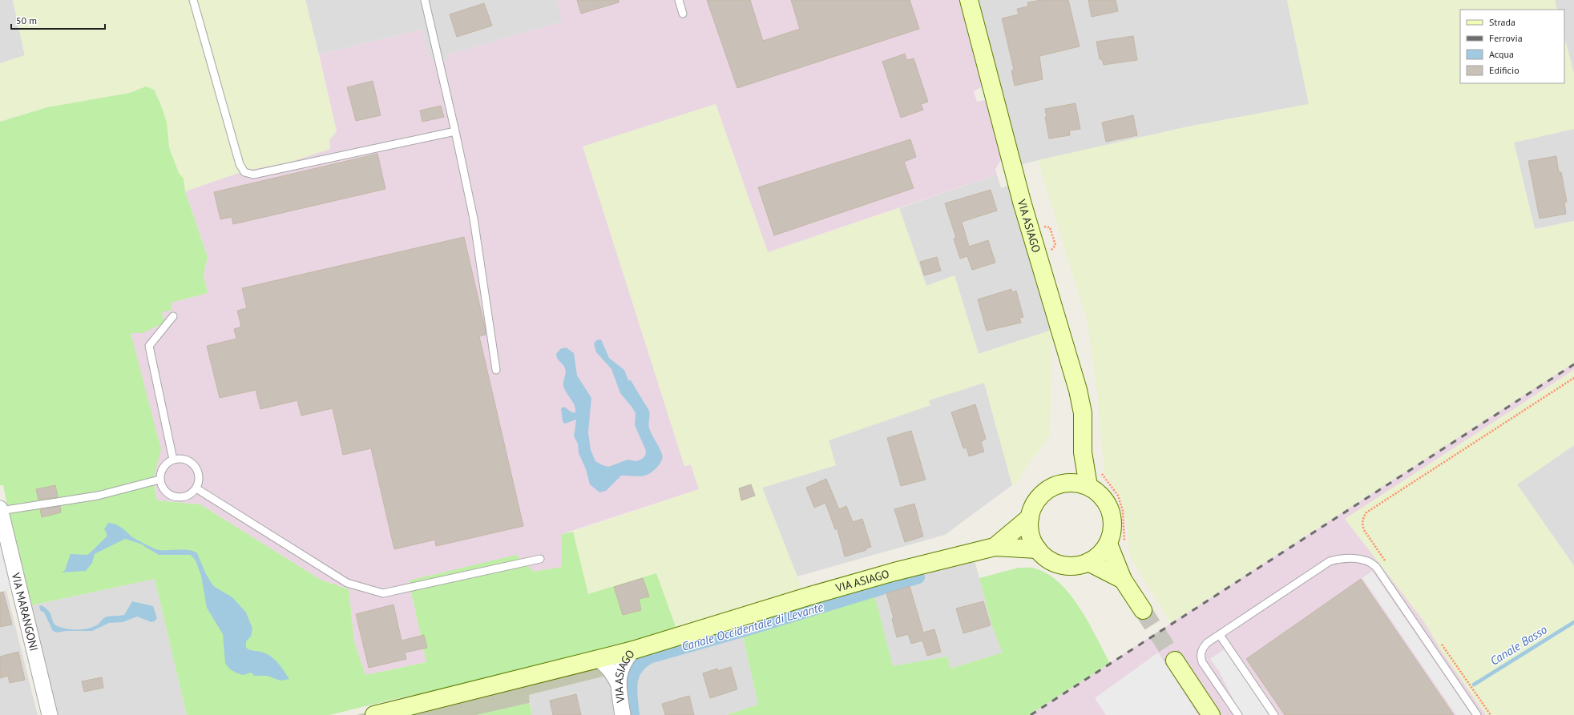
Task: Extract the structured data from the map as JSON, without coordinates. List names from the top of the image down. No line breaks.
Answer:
{"streets":{"main road":["VIA ASIAGO"],"street":["VIA MARANGONI"]},"water":["Canale Occidentale di Levante","Canale Basso"],"legend":["Strada","Ferrovia","Acqua","Edificio"],"scale_bar":"50 m"}
